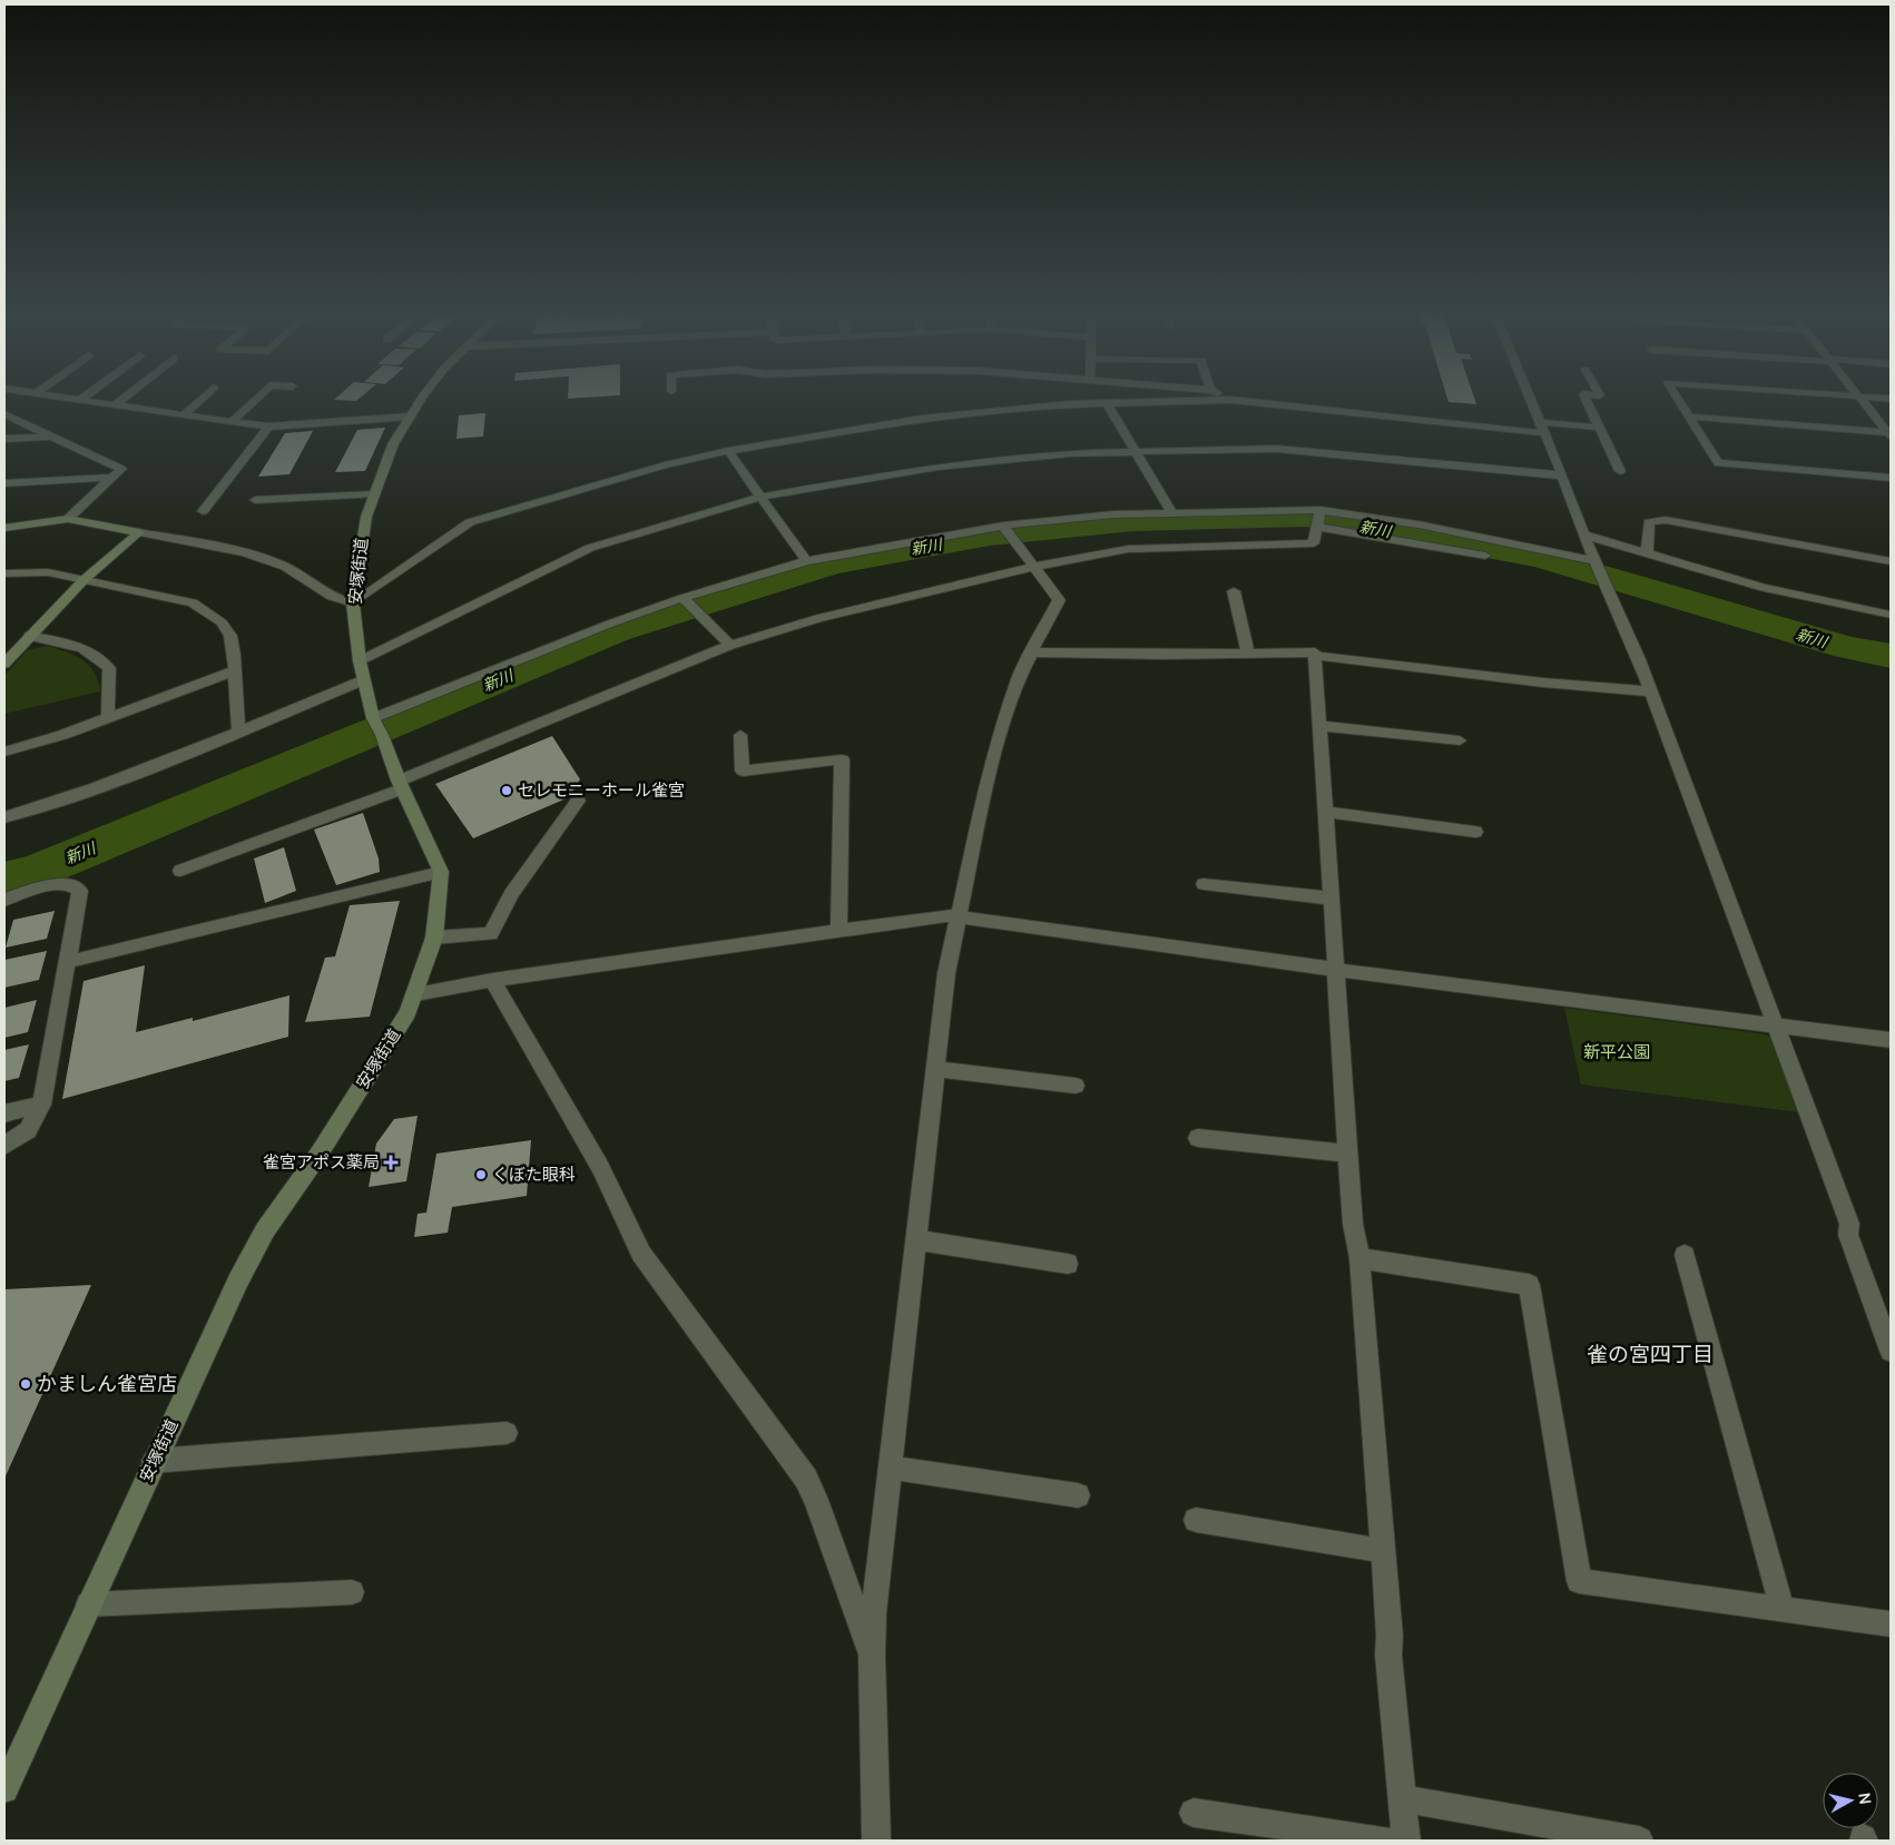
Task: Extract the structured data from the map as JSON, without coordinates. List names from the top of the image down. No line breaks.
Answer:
{"streets":{"main road":["安塚街道"]},"districts":["雀の宮四丁目"],"water":["新川"],"parks":["新平公園"],"places":{"other":["セレモニーホール雀宮","くぼた眼科","かましん雀宮店"],"health":["雀宮アポス薬局"]},"north":"right"}
